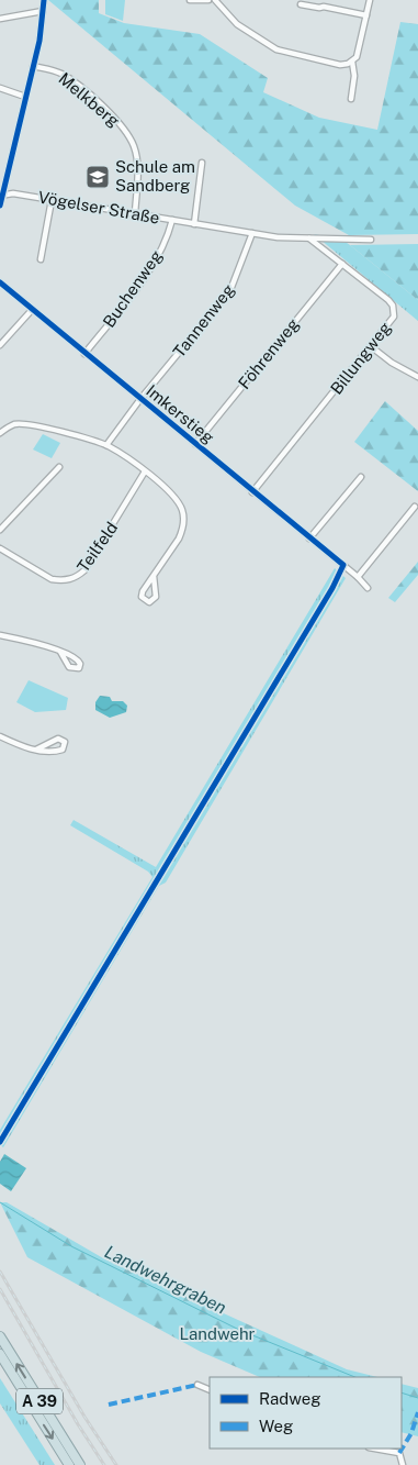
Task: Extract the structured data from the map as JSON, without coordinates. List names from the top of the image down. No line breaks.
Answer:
{"streets":{"highway":["A 39"],"street":["Melkberg","Vögelser Straße","Buchenweg","Tannenweg","Föhrenweg","Billungweg","Imkerstieg","Teilfeld"]},"crossings":[["Melkberg","Vögelser Straße"],["Vögelser Straße","Buchenweg"],["Vögelser Straße","Tannenweg"],["Vögelser Straße","Billungweg"],["Buchenweg","Imkerstieg"],["Tannenweg","Imkerstieg"],["Föhrenweg","Billungweg"],["Föhrenweg","Imkerstieg"],["Billungweg","Imkerstieg"]],"water":["Landwehrgraben"],"parks":["Landwehr"],"places":{"school or university":["Schule am Sandberg"]},"legend":["Radweg","Weg"]}
